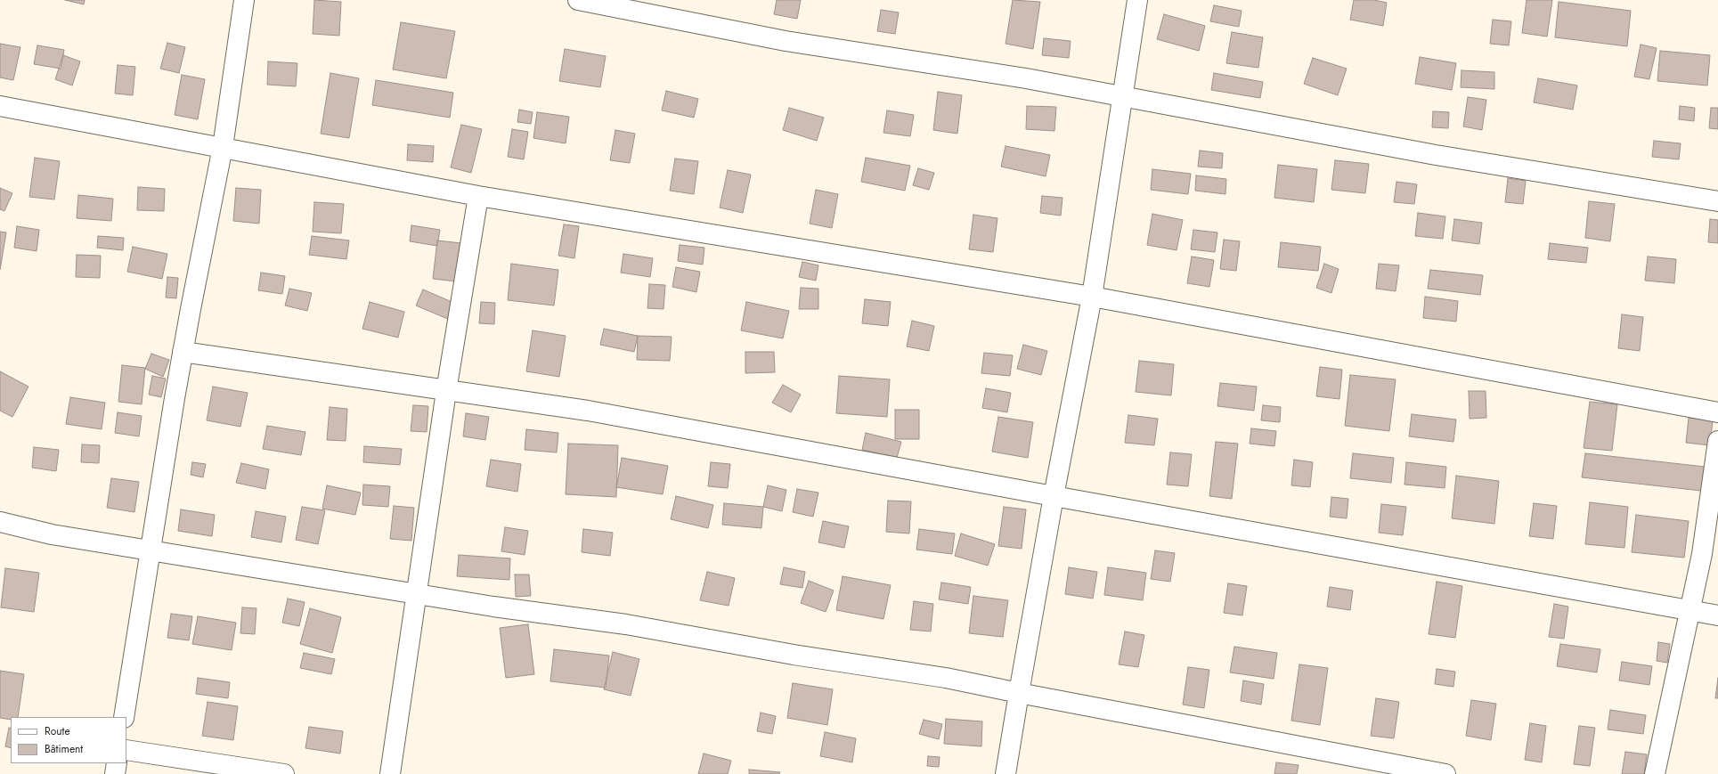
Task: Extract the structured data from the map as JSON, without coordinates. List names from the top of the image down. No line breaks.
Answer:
{"legend":["Route","Bâtiment"]}
